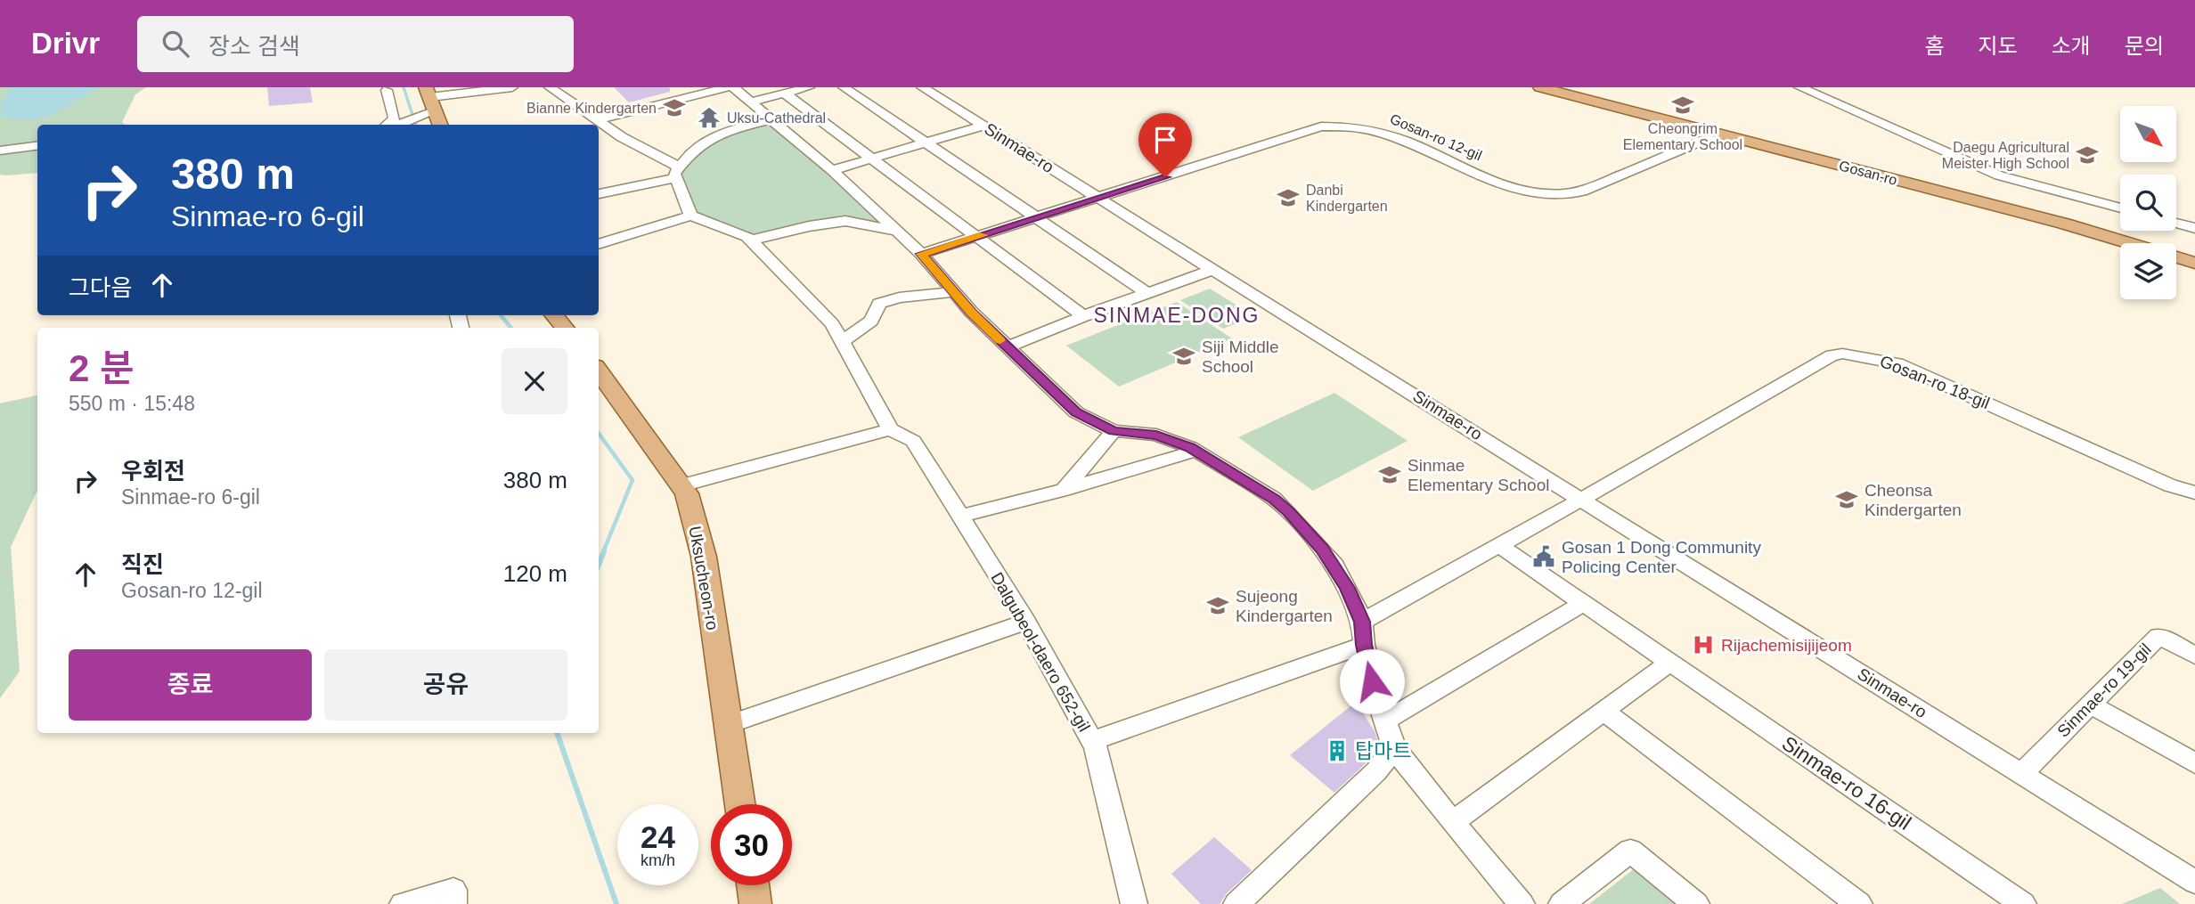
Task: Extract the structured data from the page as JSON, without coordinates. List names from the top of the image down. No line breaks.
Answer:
{"streets":{"main road":["Gosan-ro","Uksucheon-ro"],"street":["Gosan-ro 12-gil","Sinmae-ro","Gosan-ro 18-gil","Dalgubeol-daero 652-gil","Sinmae-ro 19-gil","Sinmae-ro 16-gil"]},"crossings":[["Gosan-ro 12-gil","Sinmae-ro"],["Gosan-ro 12-gil","Gosan-ro"],["Sinmae-ro","Gosan-ro 18-gil"],["Sinmae-ro","Sinmae-ro 19-gil"]],"districts":["SINMAE-DONG"],"places":{"school or university":["Cheongrim Elementary School","Bianne Kindergarten","Daegu Agricultural Meister High School","Danbi Kindergarten","Siji Middle School","Sinmae Elementary School","Cheonsa Kindergarten","Sujeong Kindergarten"],"temple":["Uksu-Cathedral"],"public building":["Gosan 1 Dong Community Policing Center"],"hospital":["Rijachemisijijeom"],"building":["탑마트"]},"north":"bottom right","page":{"header":"Drivr","search":"장소 검색","nav":["홈","지도","소개","문의"],"turn":["380 m","Sinmae-ro 6-gil"],"then":"그다음","heading":["2 분","550 m · 15:48"],"list":[{"name":"우회전","note":"Sinmae-ro 6-gil","value":"380 m"},{"name":"직진","note":"Gosan-ro 12-gil","value":"120 m"}],"buttons":["종료","공유"],"speed":"24 km/h","limit":"30"}}
